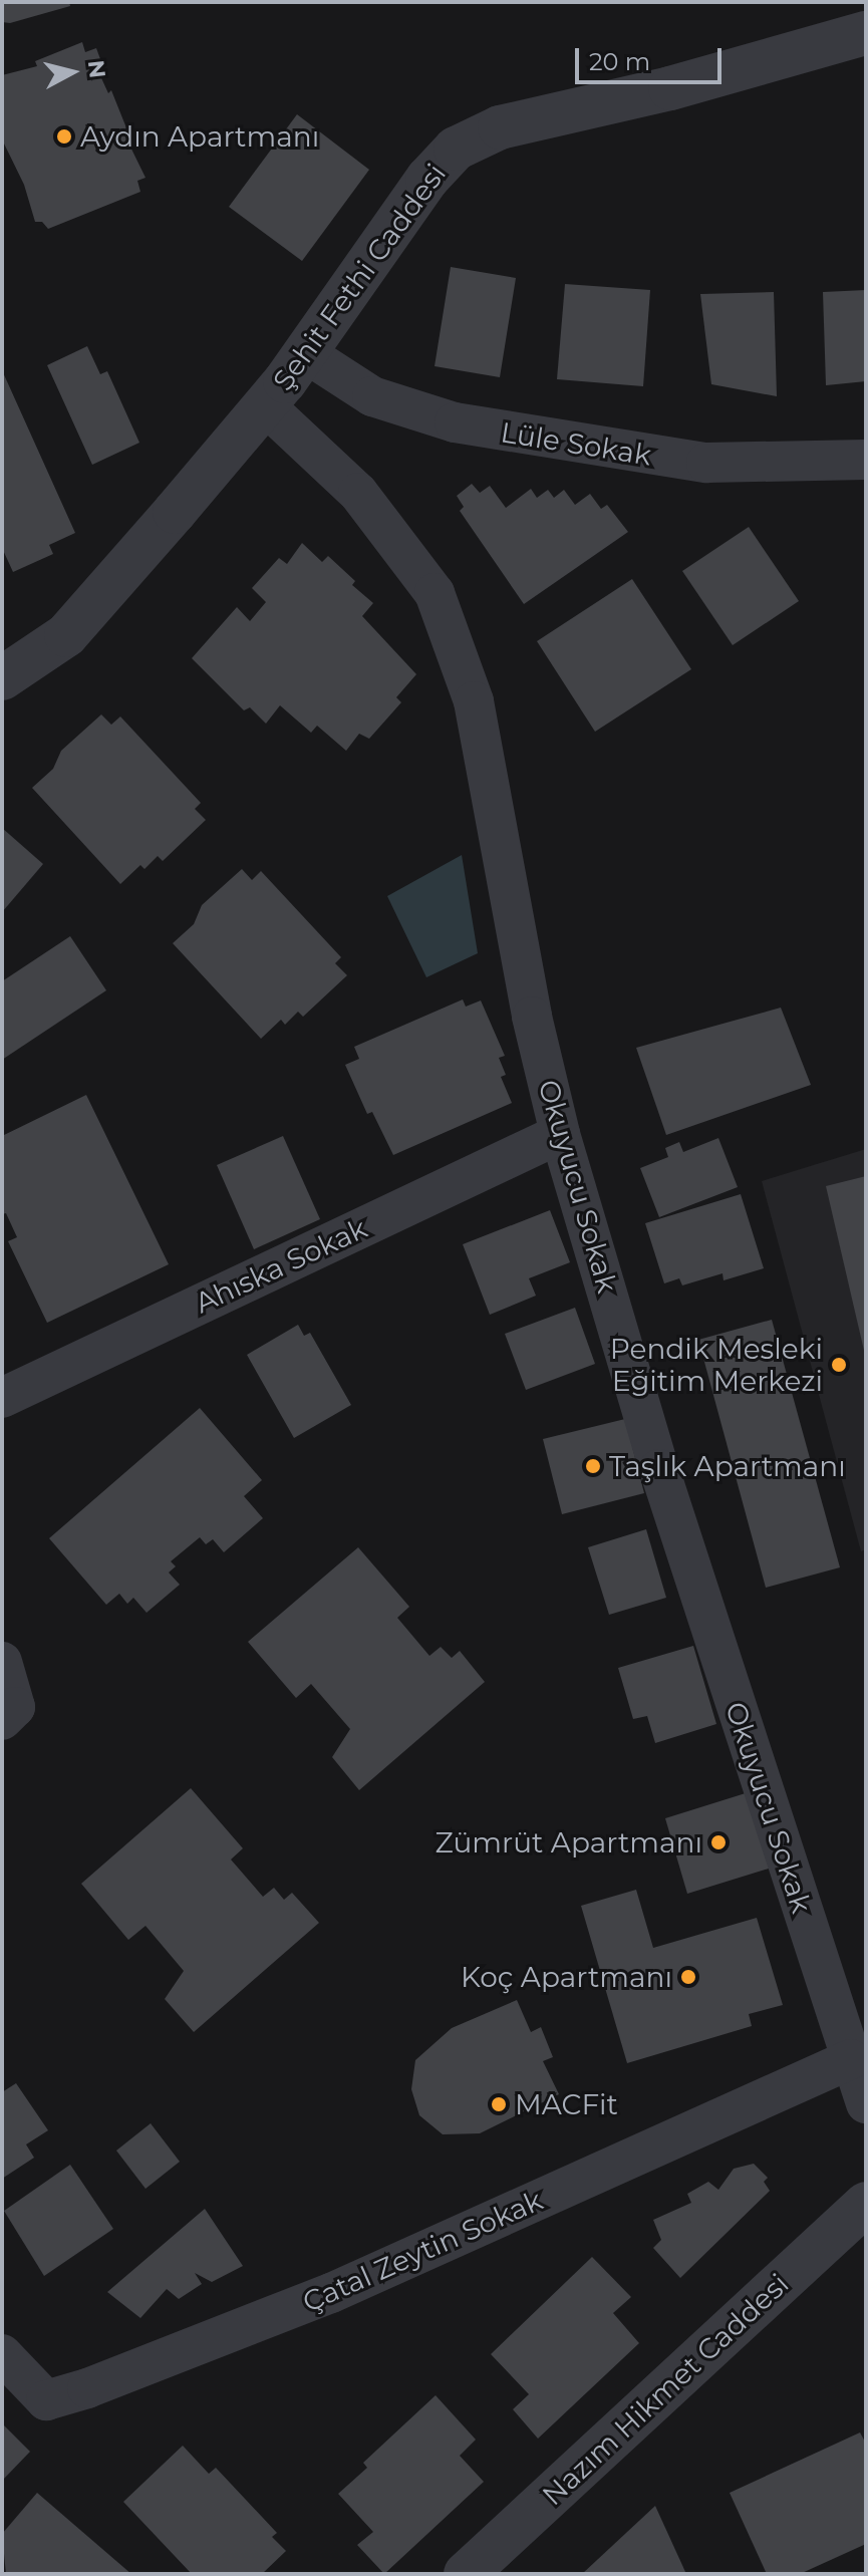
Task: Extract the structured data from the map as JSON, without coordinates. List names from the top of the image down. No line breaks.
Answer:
{"streets":{"street":["Şehit Fethi Caddesi","Lüle Sokak","Okuyucu Sokak","Ahıska Sokak","Çatal Zeytin Sokak","Nazım Hikmet Caddesi"]},"crossings":[["Şehit Fethi Caddesi","Lüle Sokak"],["Şehit Fethi Caddesi","Okuyucu Sokak"],["Okuyucu Sokak","Ahıska Sokak"],["Okuyucu Sokak","Çatal Zeytin Sokak"]],"places":["Aydın Apartmanı","Pendik Mesleki Eğitim Merkezi","Taşlık Apartmanı","Zümrüt Apartmanı","Koç Apartmanı","MACFit"],"scale_bar":"20 m","north":"right"}
